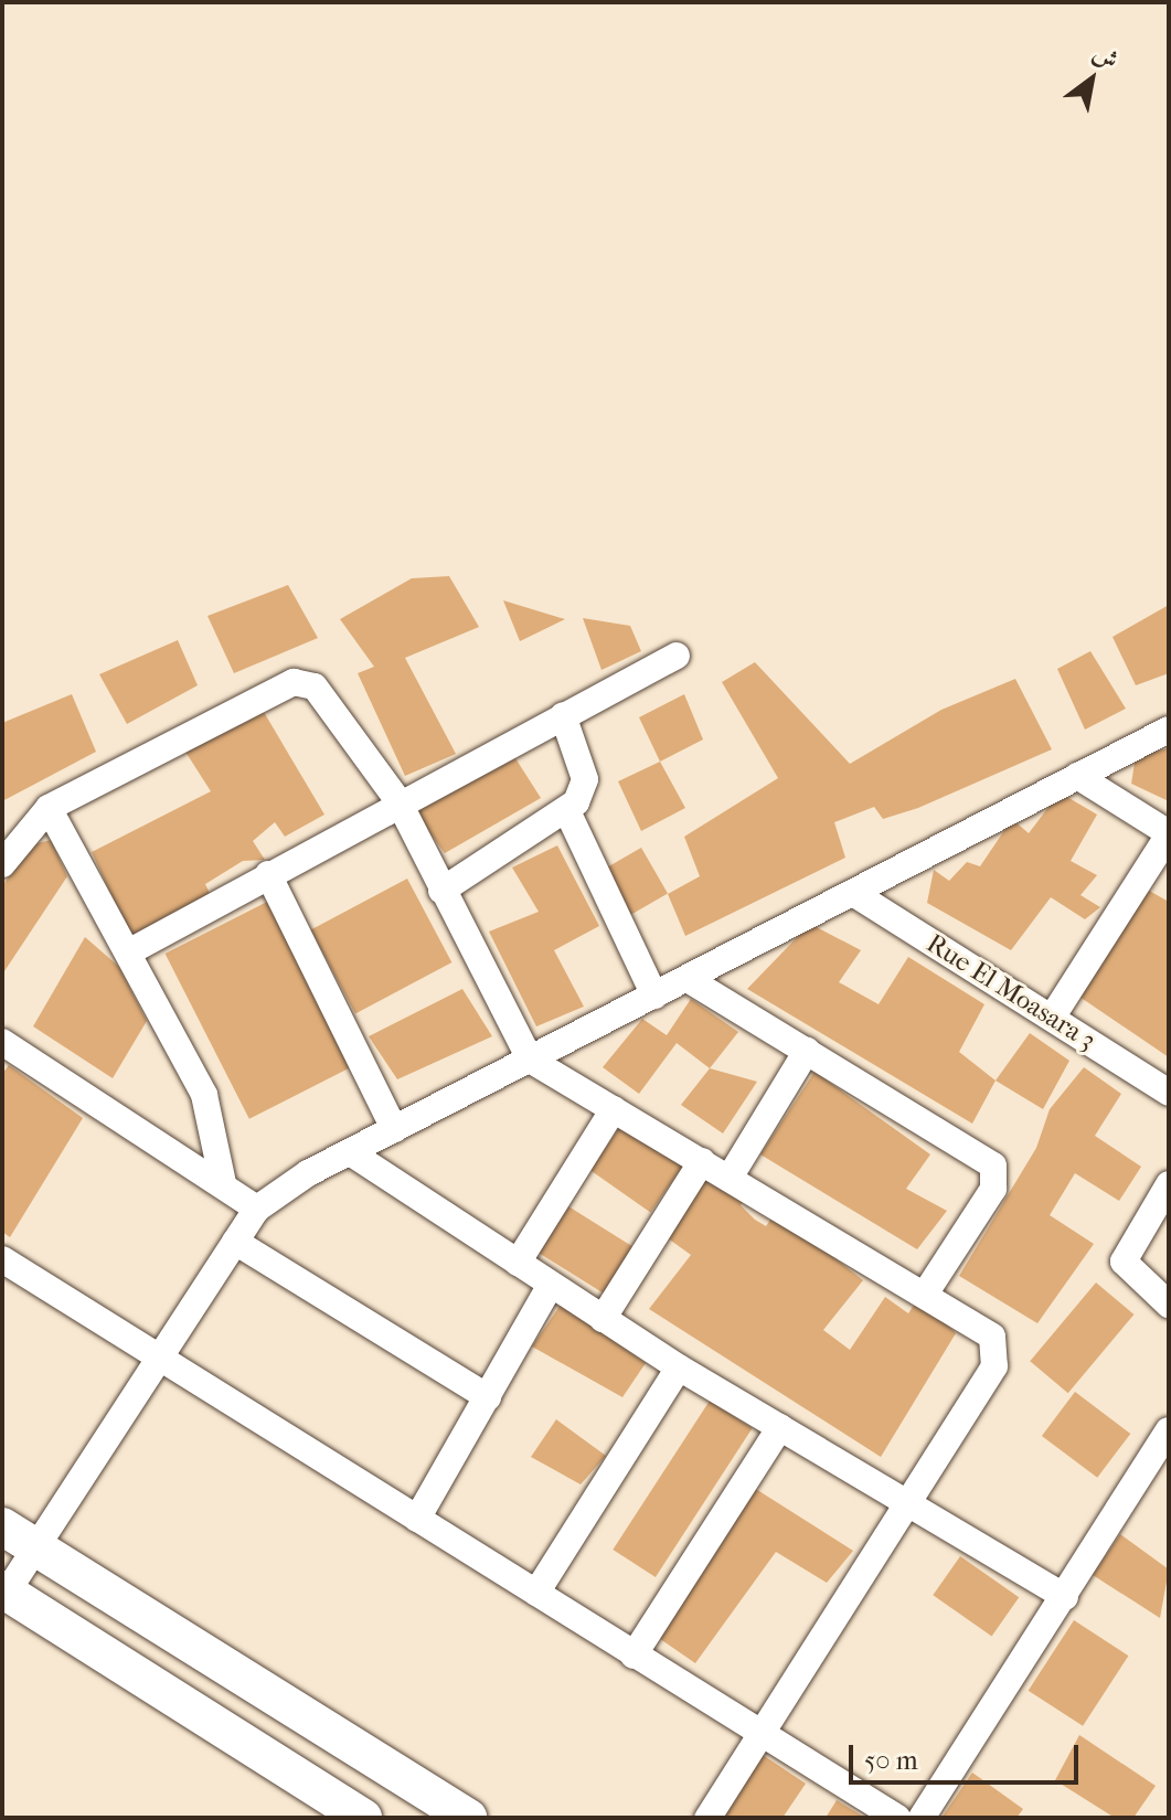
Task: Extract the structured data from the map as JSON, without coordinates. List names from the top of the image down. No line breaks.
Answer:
{"streets":{"street":["Rue El Moasara 3"]},"scale_bar":"50 m","north":"top right"}
